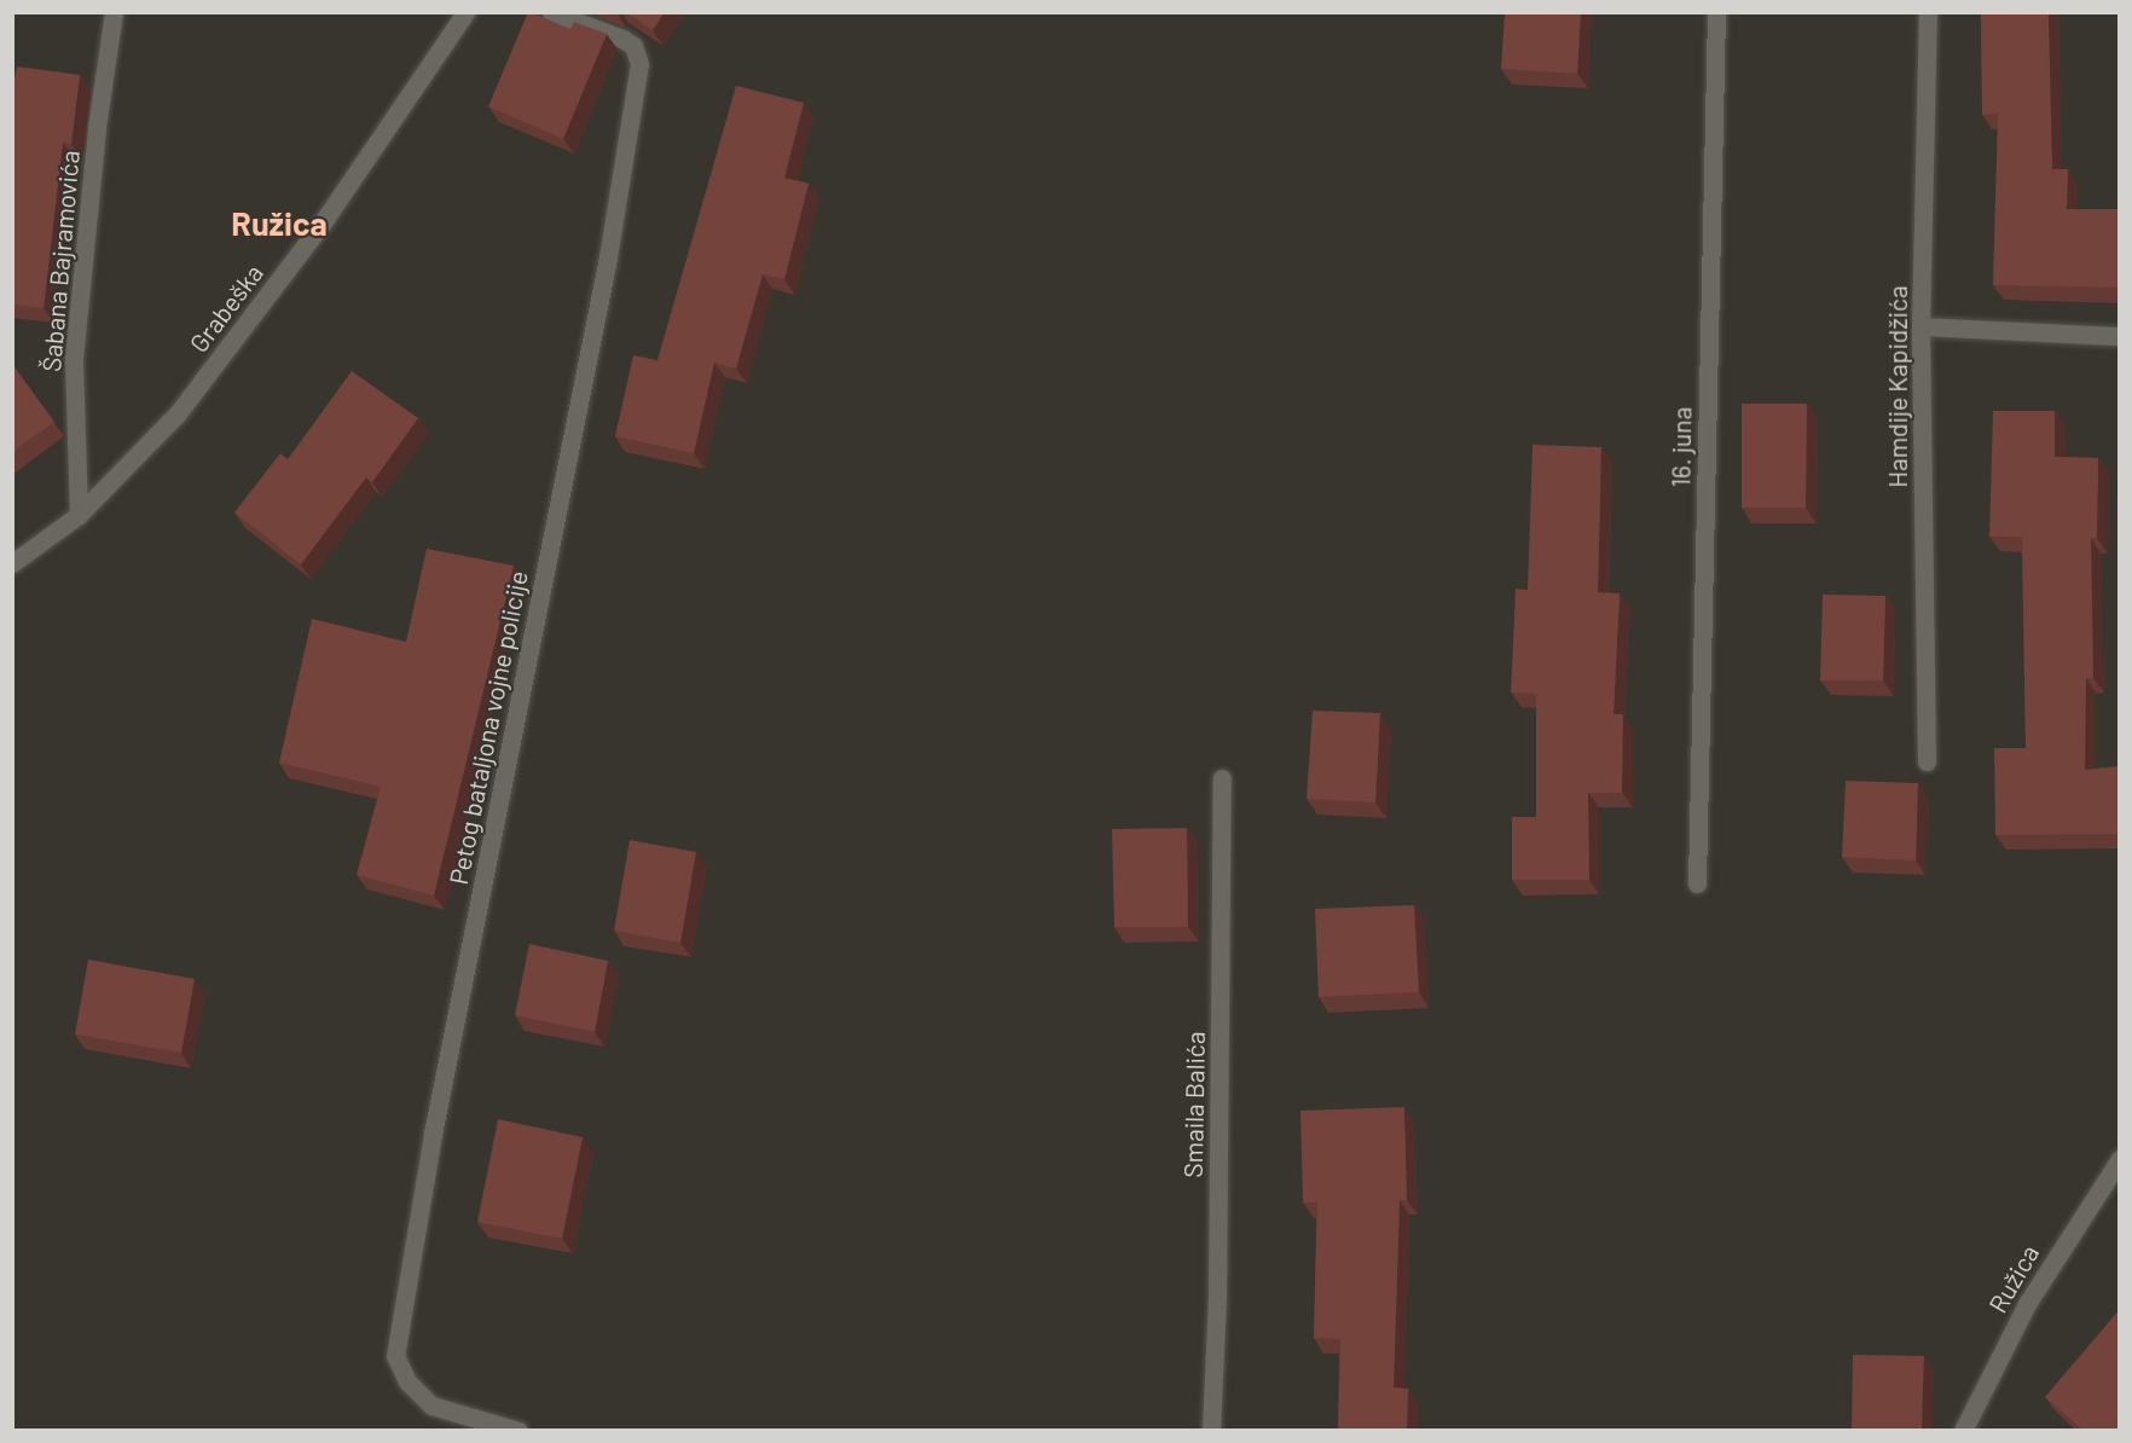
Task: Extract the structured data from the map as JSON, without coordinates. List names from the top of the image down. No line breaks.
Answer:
{"streets":{"street":["Šabana Bajramovića","Grabeška","Hamdije Kapidžića","16. juna","Petog bataljona vojne policije","Smaila Balića","Ružica"]},"crossings":[["Šabana Bajramovića","Grabeška"]],"districts":["Ružica"]}
